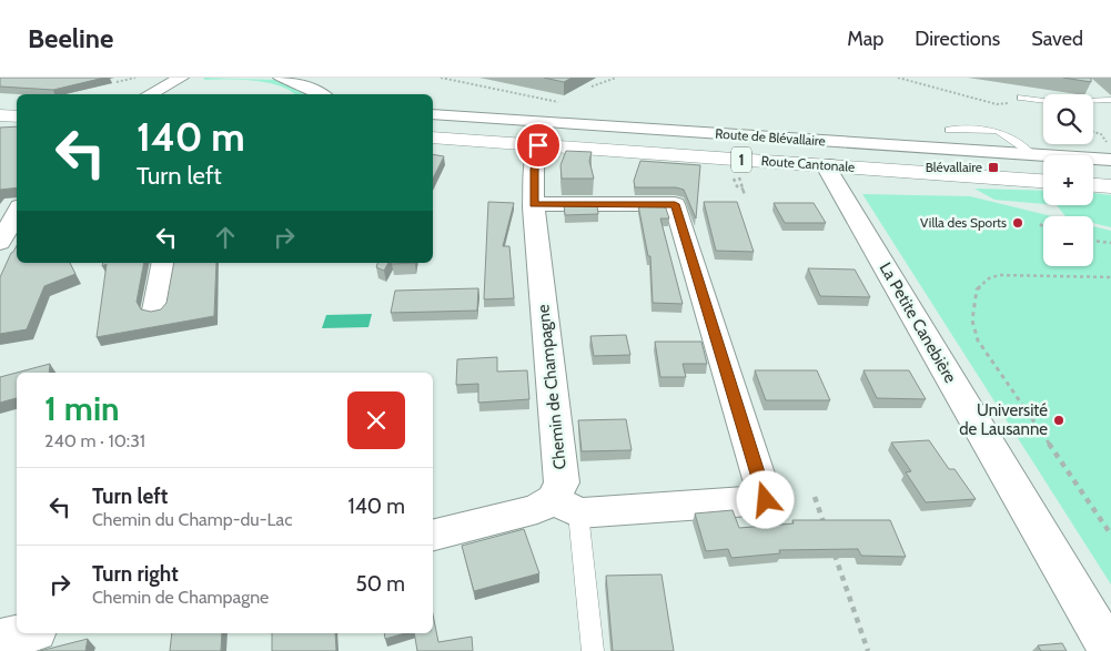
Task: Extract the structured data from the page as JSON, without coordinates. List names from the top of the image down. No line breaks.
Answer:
{"streets":{"main road":["1","Route Cantonale"],"street":["Route de Blévallaire","La Petite Canebière","Chemin de Champagne"]},"crossings":[["Route Cantonale","La Petite Canebière"],["Route Cantonale","Chemin de Champagne"]],"places":{"transit":["Blévallaire"],"other":["Villa des Sports","Université de Lausanne"]},"page":{"header":"Beeline","nav":["Map","Directions","Saved"],"map_buttons":["+","−"],"turn":["140 m","Turn left"],"heading":["1 min","240 m · 10:31"],"list":[{"name":"Turn left","note":"Chemin du Champ-du-Lac","value":"140 m"},{"name":"Turn right","note":"Chemin de Champagne","value":"50 m"}]}}
